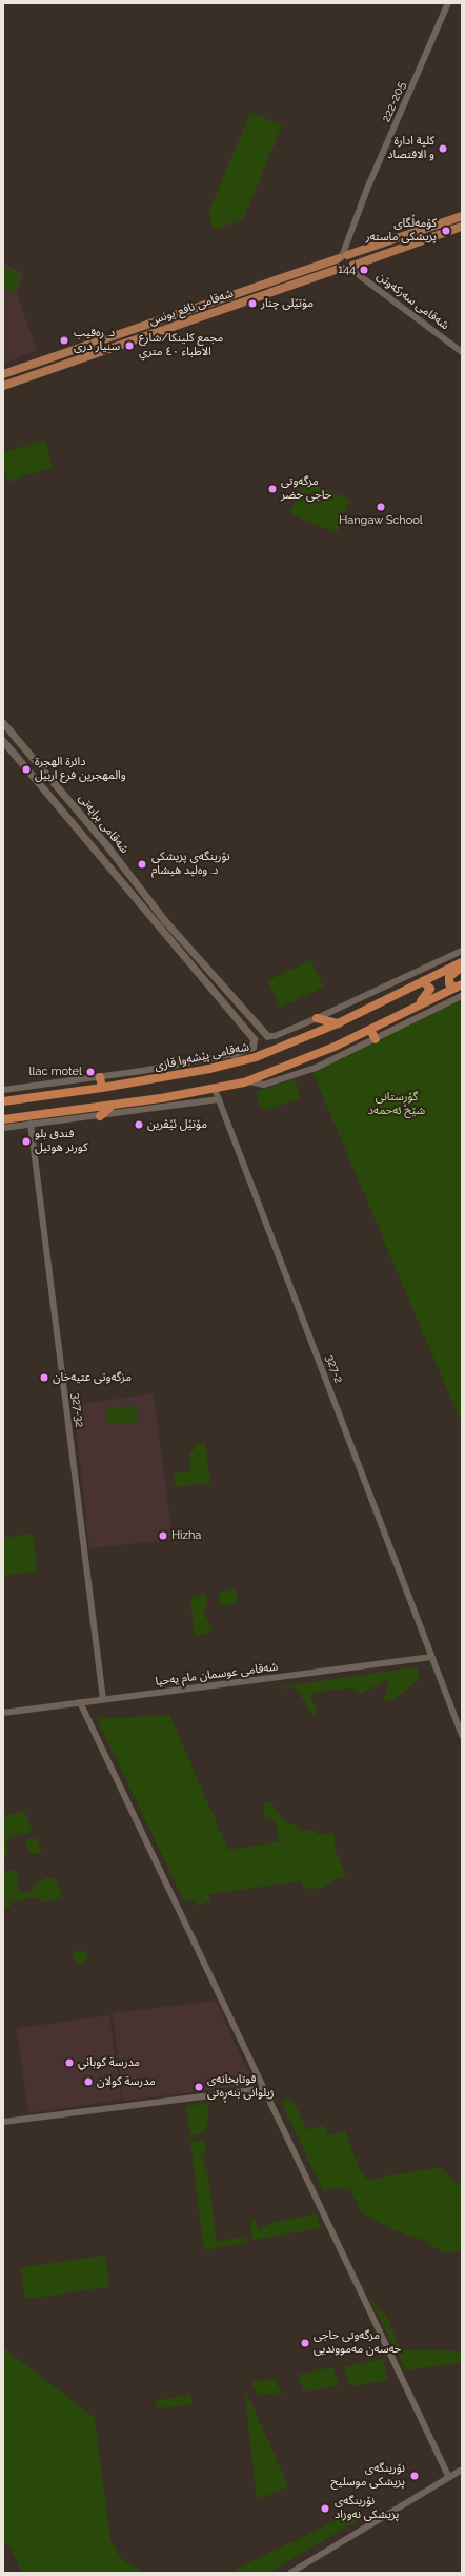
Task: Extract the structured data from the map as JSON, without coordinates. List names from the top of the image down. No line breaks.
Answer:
{"streets":{"highway":["شەقامی پێشەوا قازی"],"main road":["شەقامی نافع یونس","شەقامی برایەتی"],"street":["222-205","شەقامی سەرکەوتن","327-2","327-32","شەقامی عوسمان مام یەحیا"]},"crossings":[["222-205","شەقامی نافع یونس"],["شەقامی سەرکەوتن","شەقامی نافع یونس"],["327-2","شەقامی عوسمان مام یەحیا"],["327-32","شەقامی عوسمان مام یەحیا"]],"parks":["گۆڕستانی شێخ ئەحمەد"],"places":["كلية ادارة و الاقتصاد","کۆمەڵگای پزیشکی ماستەر","144","مۆتێلی چنار","د. ڕەقیب سنیار دری","مجمع كلينكا/شارع الاطباء ٤٠ متري","مزگه‌وتی حاجی خضر","Hangaw School","دائرة الهجرة والمهجرين فرع اربيل","نۆرینگەی پزیشکی د. وەلید هیشام","llac motel","مۆتێل ئێڤرین","فندق بلو كورنر هوتيل","مزگەوتی عتیەخان","Hizha","مدرسة كوباني","مدرسة كولان","قوتابخانەی ژیلوانی بنەڕەتی","مزگەوتی حاجی حەسەن مەمووندیی","نۆرینگەی پزیشکی موسلیح","نۆرینگەی پزیشکی نەوزاد"]}
